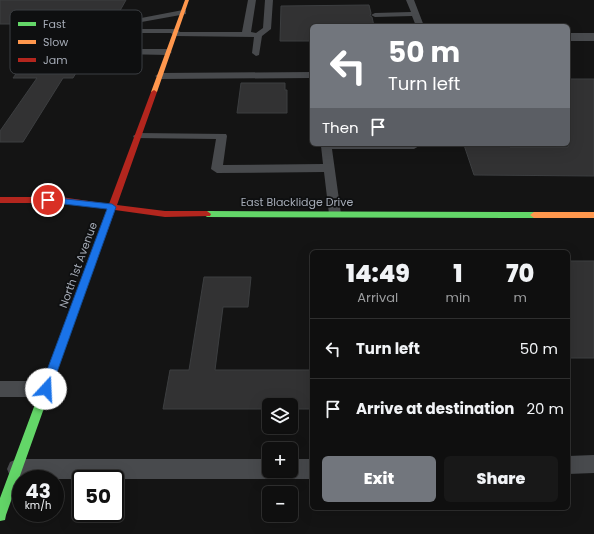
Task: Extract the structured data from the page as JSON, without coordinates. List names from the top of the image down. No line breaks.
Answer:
{"streets":{"main road":["East Blacklidge Drive","North 1st Avenue"]},"crossings":[["East Blacklidge Drive","North 1st Avenue"]],"legend":["Fast","Slow","Jam"],"page":{"turn":["50 m","Turn left"],"then":"Then","eta":["14:49","Arrival","1","min","70","m"],"list":[{"name":"Turn left","value":"50 m"},{"name":"Arrive at destination","value":"20 m"}],"map_buttons":["+","−"],"buttons":["Exit","Share"],"speed":"43 km/h","limit":"50"}}
